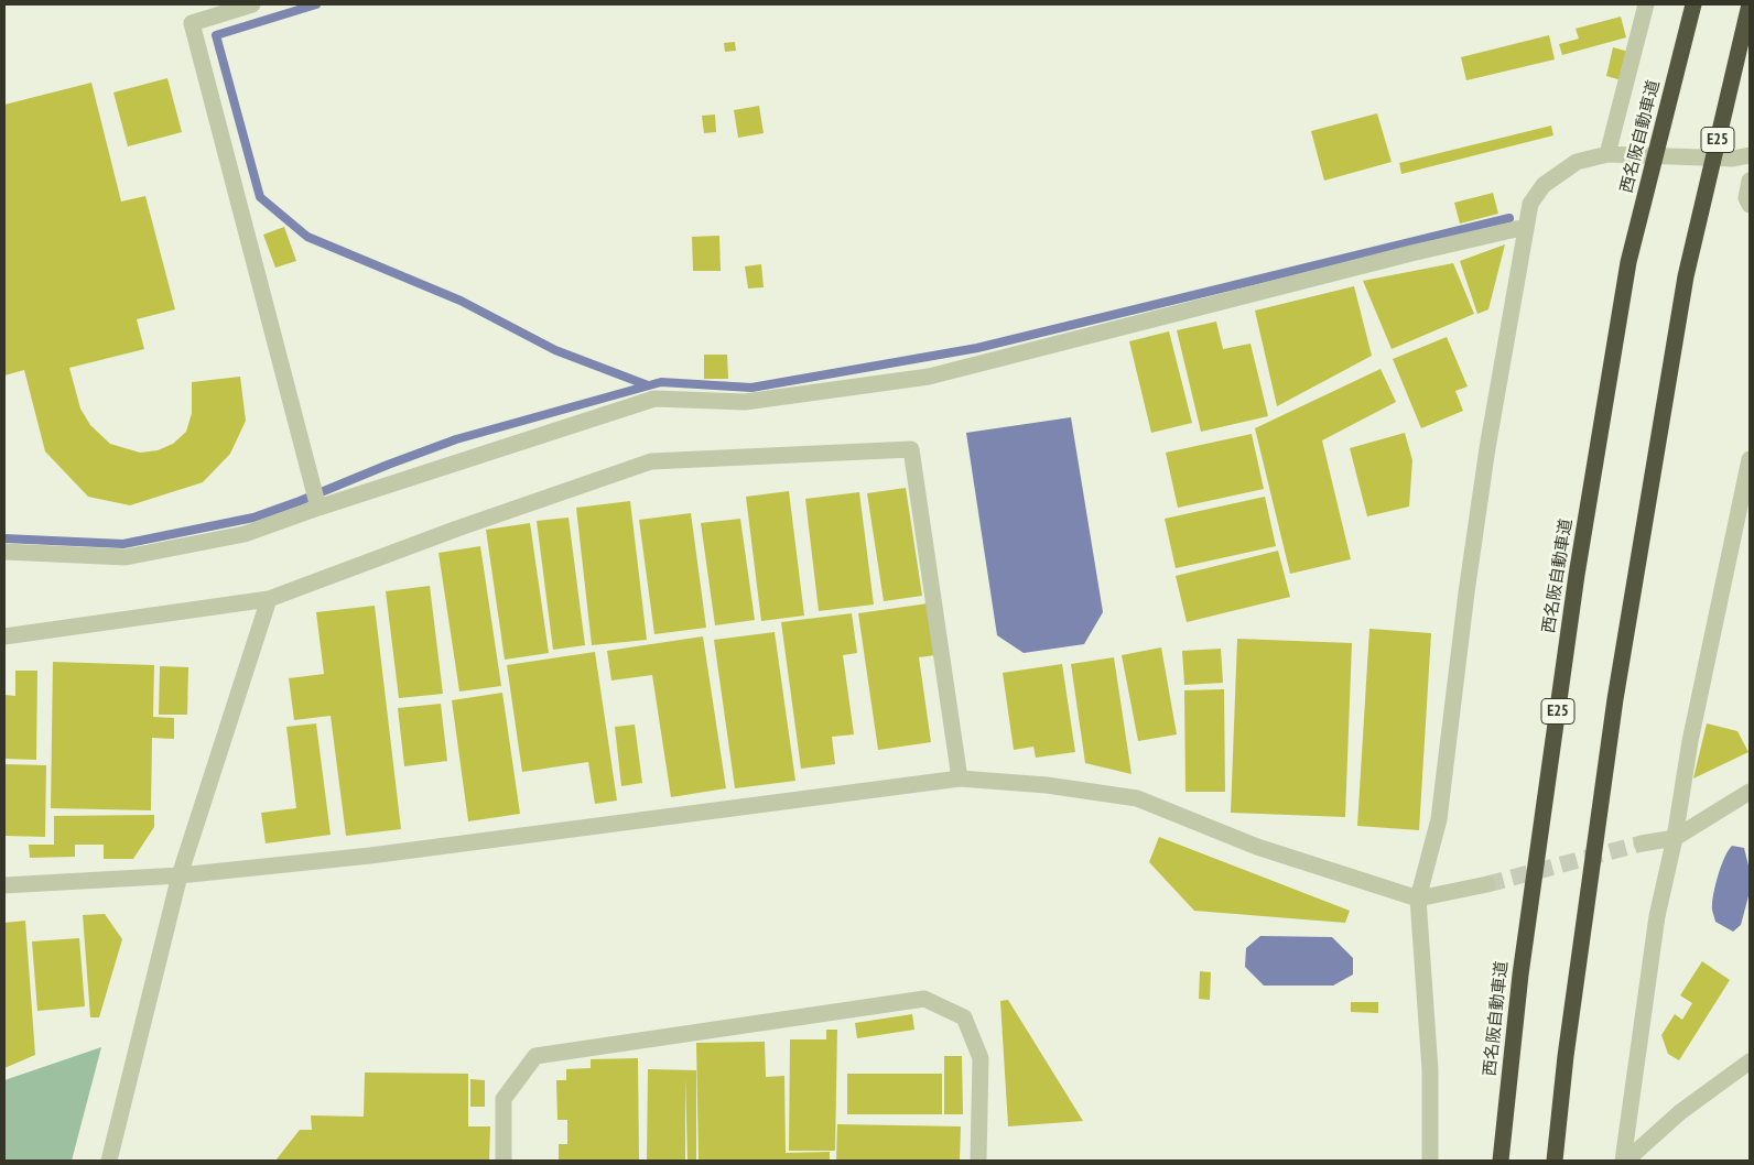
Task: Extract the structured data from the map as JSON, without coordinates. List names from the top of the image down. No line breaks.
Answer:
{"streets":{"highway":["西名阪自動車道","E25"]}}
